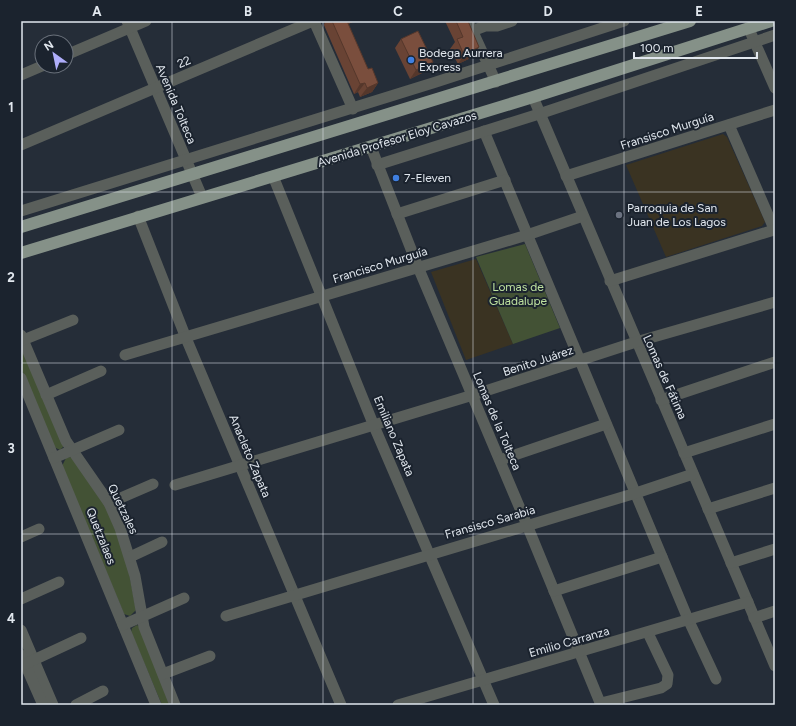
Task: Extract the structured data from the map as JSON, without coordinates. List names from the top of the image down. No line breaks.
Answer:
{"streets":{"main road":["Avenida Profesor Eloy Cavazos"],"street":["22","Avenida Tolteca","Fransisco Murguía","Francisco Murguía","Benito Juárez","Lomas de Fátima","Lomas de la Tolteca","Emiliano Zapata","Anacleto Zapata","Quetzales","Fransisco Sarabia","Quetzalaes","Emilio Carranza"]},"crossings":[["22","Avenida Tolteca"],["Avenida Tolteca","Avenida Profesor Eloy Cavazos"],["Fransisco Murguía","Lomas de Fátima"],["Avenida Profesor Eloy Cavazos","Lomas de Fátima"],["Avenida Profesor Eloy Cavazos","Lomas de la Tolteca"],["Avenida Profesor Eloy Cavazos","Emiliano Zapata"],["Avenida Profesor Eloy Cavazos","Anacleto Zapata"],["Francisco Murguía","Lomas de Fátima"],["Francisco Murguía","Lomas de la Tolteca"],["Francisco Murguía","Emiliano Zapata"],["Francisco Murguía","Anacleto Zapata"],["Benito Juárez","Lomas de Fátima"],["Benito Juárez","Lomas de la Tolteca"],["Benito Juárez","Emiliano Zapata"],["Benito Juárez","Anacleto Zapata"],["Lomas de Fátima","Fransisco Sarabia"],["Lomas de Fátima","Emilio Carranza"],["Lomas de la Tolteca","Fransisco Sarabia"],["Lomas de la Tolteca","Emilio Carranza"],["Emiliano Zapata","Fransisco Sarabia"],["Emiliano Zapata","Emilio Carranza"],["Anacleto Zapata","Fransisco Sarabia"]],"parks":["Lomas de Guadalupe"],"places":["Bodega Aurrera Express","7-Eleven","Parroquia de San Juan de Los Lagos"],"scale_bar":"100 m","north":"top left","grid":{"columns":["A","B","C","D","E"],"rows":["1","2","3","4"]}}
